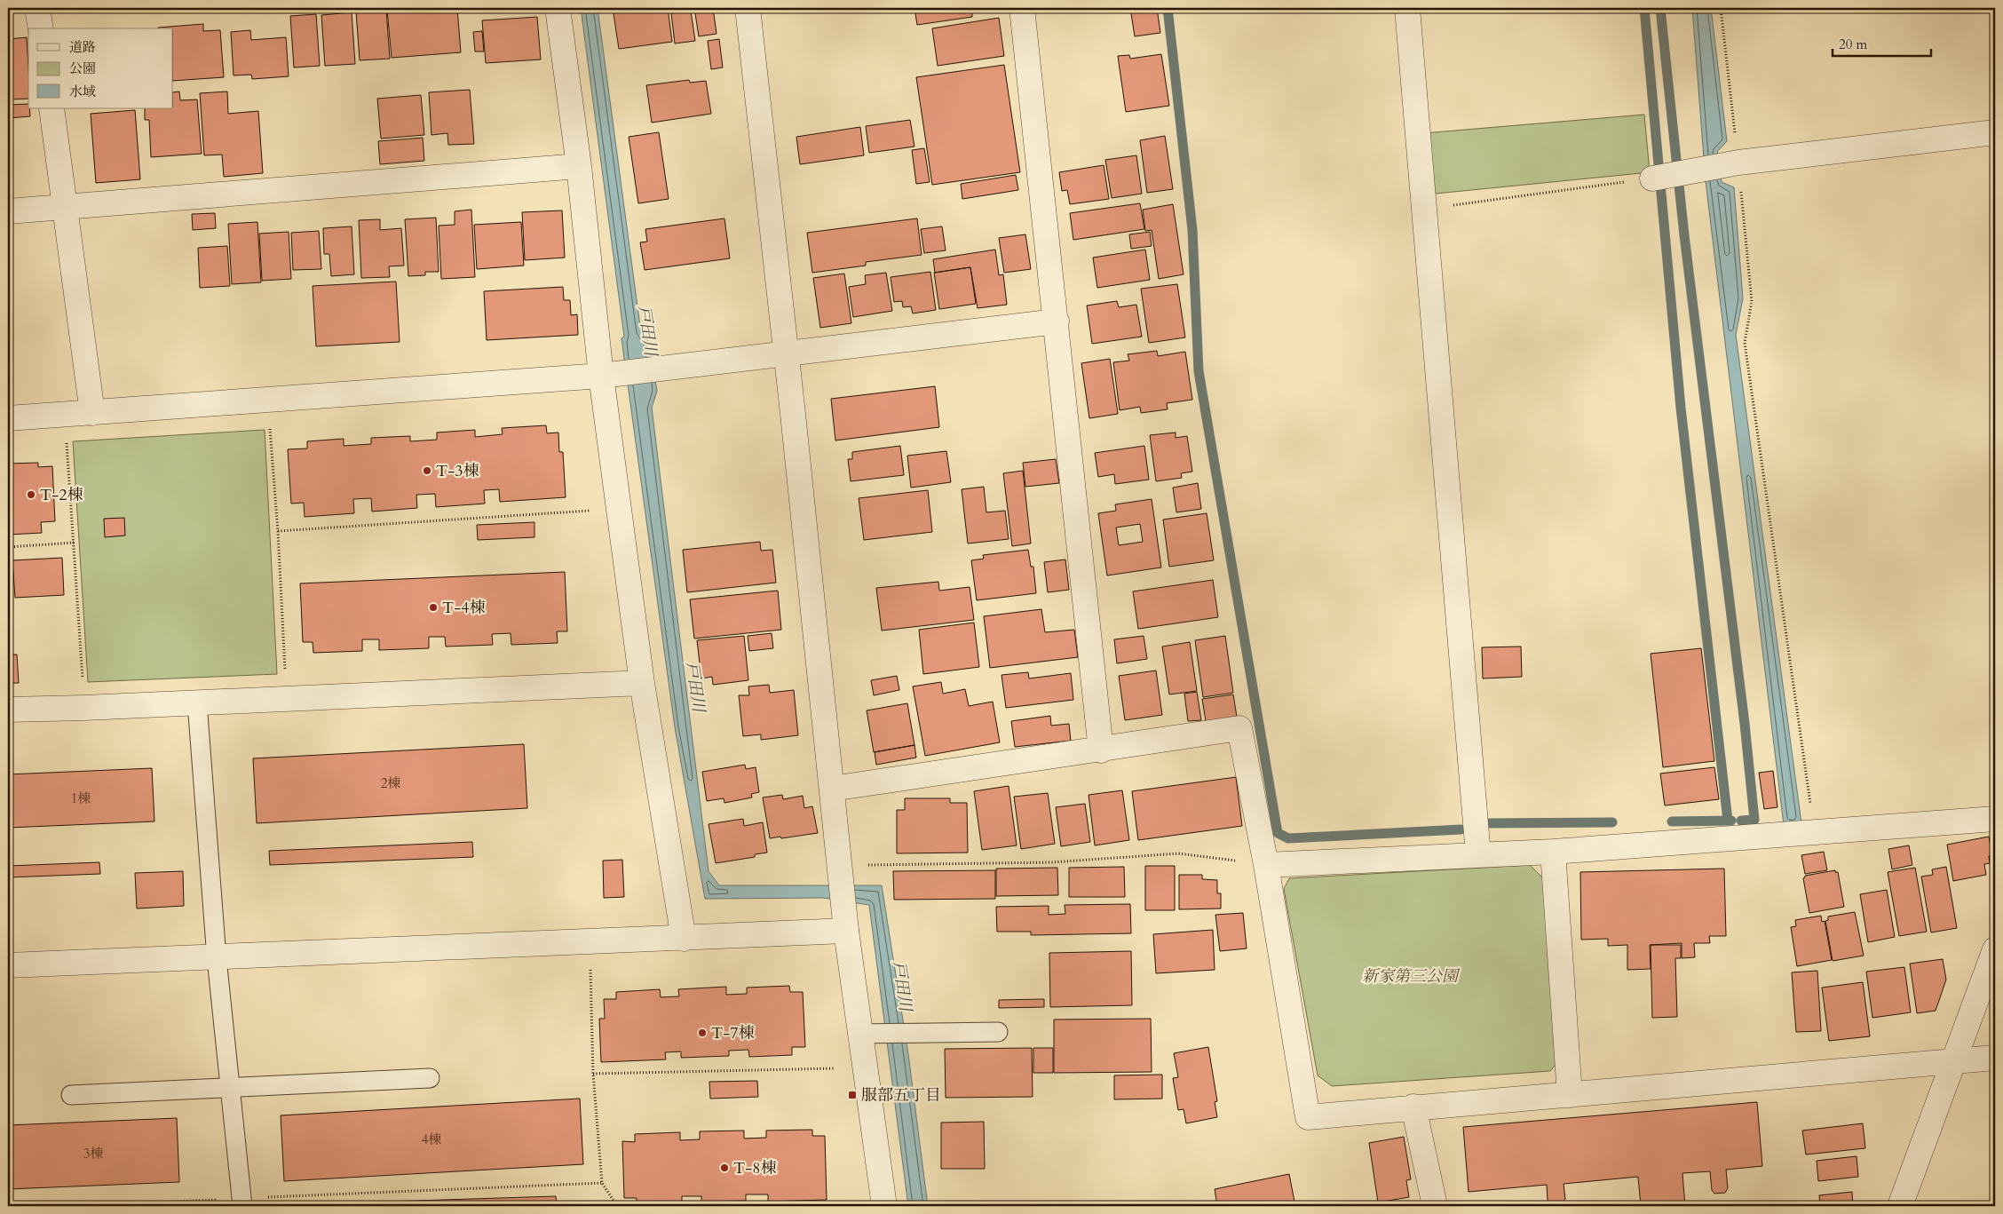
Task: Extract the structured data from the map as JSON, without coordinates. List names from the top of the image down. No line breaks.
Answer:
{"water":["戸田川"],"parks":["新家第三公園"],"places":{"other":["T-3棟","T-2棟","T-4棟","T-7棟","T-8棟"],"transit":["服部五丁目"]},"house_numbers":["2棟","1棟","4棟","3棟"],"legend":["道路","公園","水域"],"scale_bar":"20 m"}
